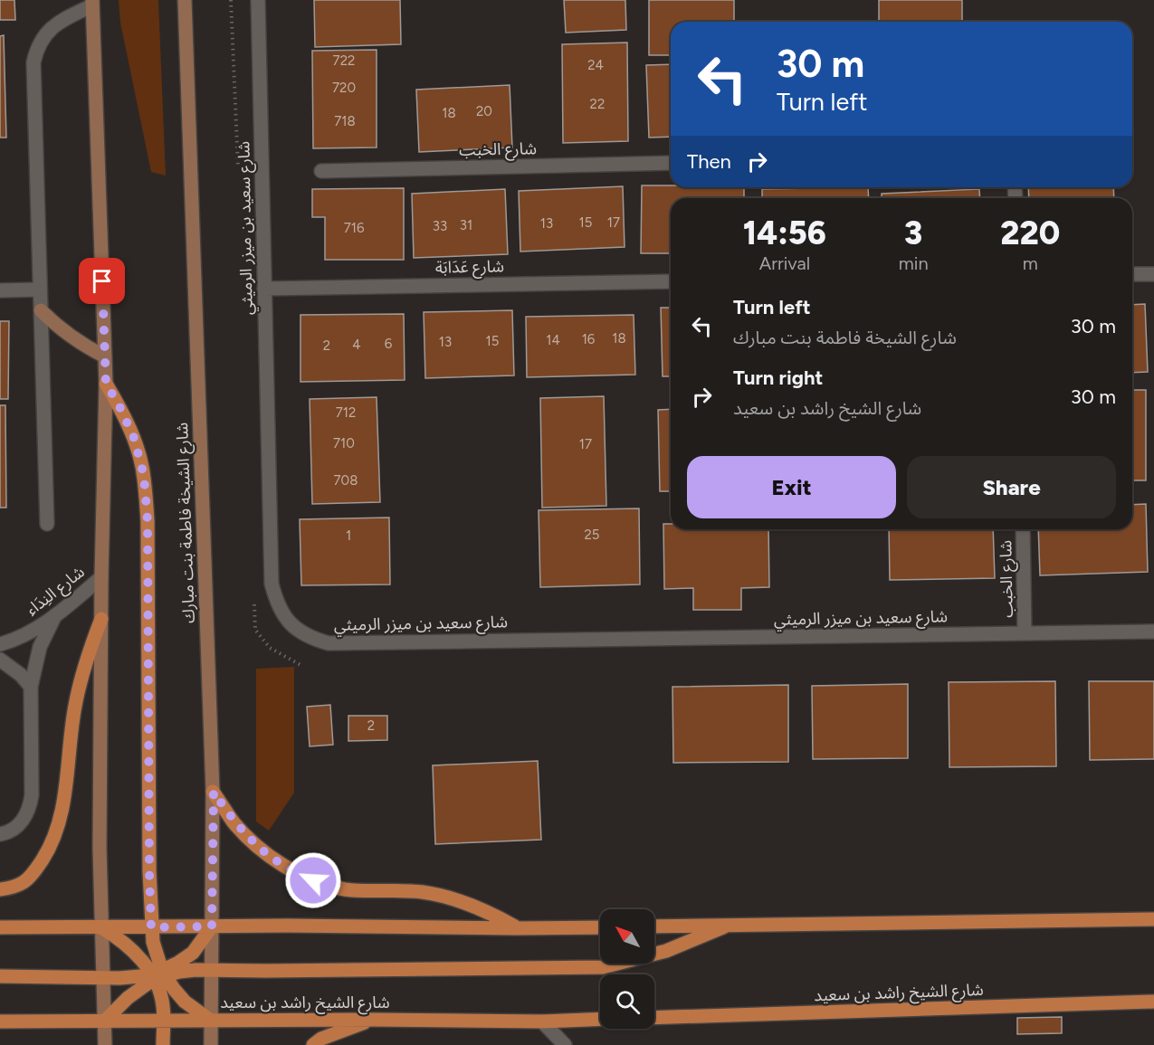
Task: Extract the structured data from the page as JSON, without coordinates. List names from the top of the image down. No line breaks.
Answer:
{"streets":{"main road":["شارع الشيخة فاطمة بنت مبارك","شارع الشيخ راشد بن سعيد"],"street":["شارع الخبب","شارع سعيد بن ميزر الرميثي","شارع عَدَابَة","شارع النِدَاء"]},"crossings":[["شارع الخبب","شارع سعيد بن ميزر الرميثي"],["شارع سعيد بن ميزر الرميثي","شارع عَدَابَة"],["شارع الشيخة فاطمة بنت مبارك","شارع الشيخ راشد بن سعيد"]],"house_numbers":["722","24","720","22","20","18","718","15","17","13","31","33","716","18","16","14","15","13","6","4","2","712","710","17","708","25","1","2"],"north":"top left","page":{"turn":["30 m","Turn left"],"then":"Then","eta":["14:56","Arrival","3","min","220","m"],"list":[{"name":"Turn left","note":"شارع الشيخة فاطمة بنت مبارك","value":"30 m"},{"name":"Turn right","note":"شارع الشيخ راشد بن سعيد","value":"30 m"}],"buttons":["Exit","Share"]}}
